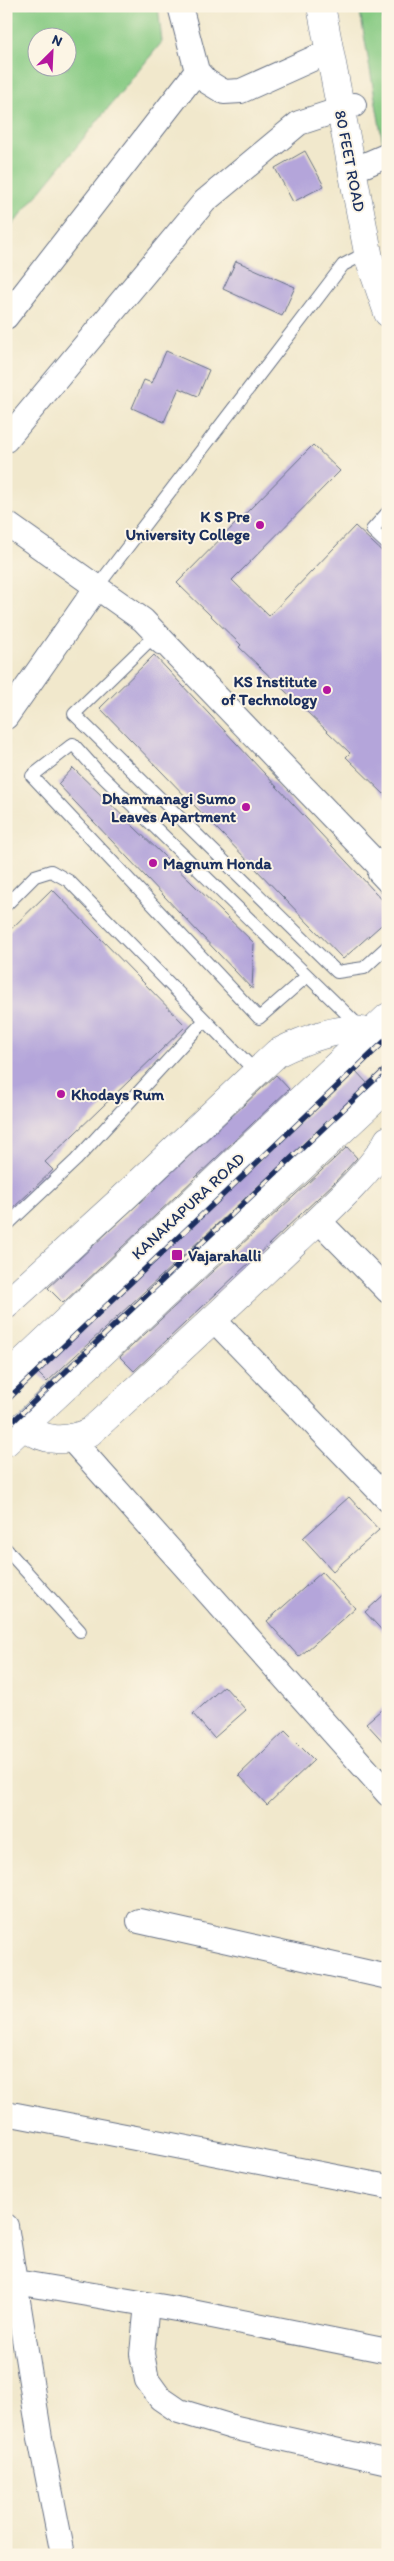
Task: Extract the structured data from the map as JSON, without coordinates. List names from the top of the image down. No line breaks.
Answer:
{"streets":{"main road":["80 FEET ROAD","KANAKAPURA ROAD"]},"places":{"other":["K S Pre University College","KS Institute of Technology","Dhammanagi Sumo Leaves Apartment","Magnum Honda","Khodays Rum"],"transit":["Vajarahalli"]},"north":"top right"}
